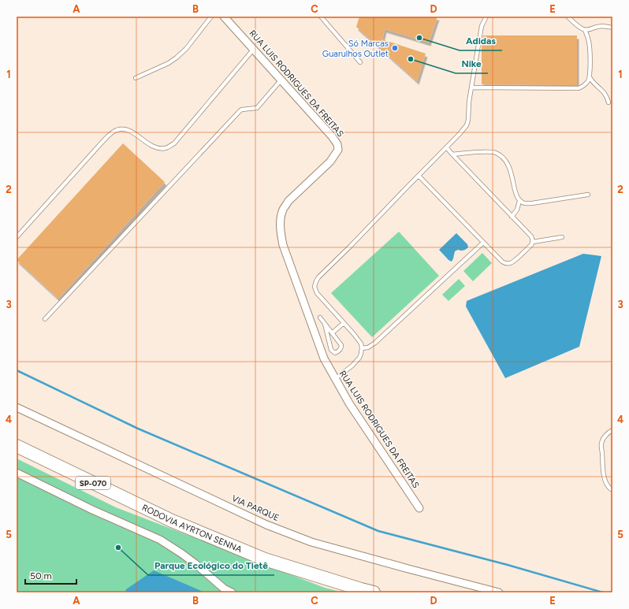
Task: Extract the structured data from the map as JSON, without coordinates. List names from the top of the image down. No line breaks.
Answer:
{"streets":{"highway":["SP-070","RODOVIA AYRTON SENNA"],"street":["RUA LUIS RODRIGUES DA FREITAS","VIA PARQUE"]},"places":["Adidas","Só Marcas Guarulhos Outlet","Nike","Parque Ecológico do Tietê"],"scale_bar":"50 m","grid":{"columns":["A","B","C","D","E"],"rows":["1","2","3","4","5"]}}
